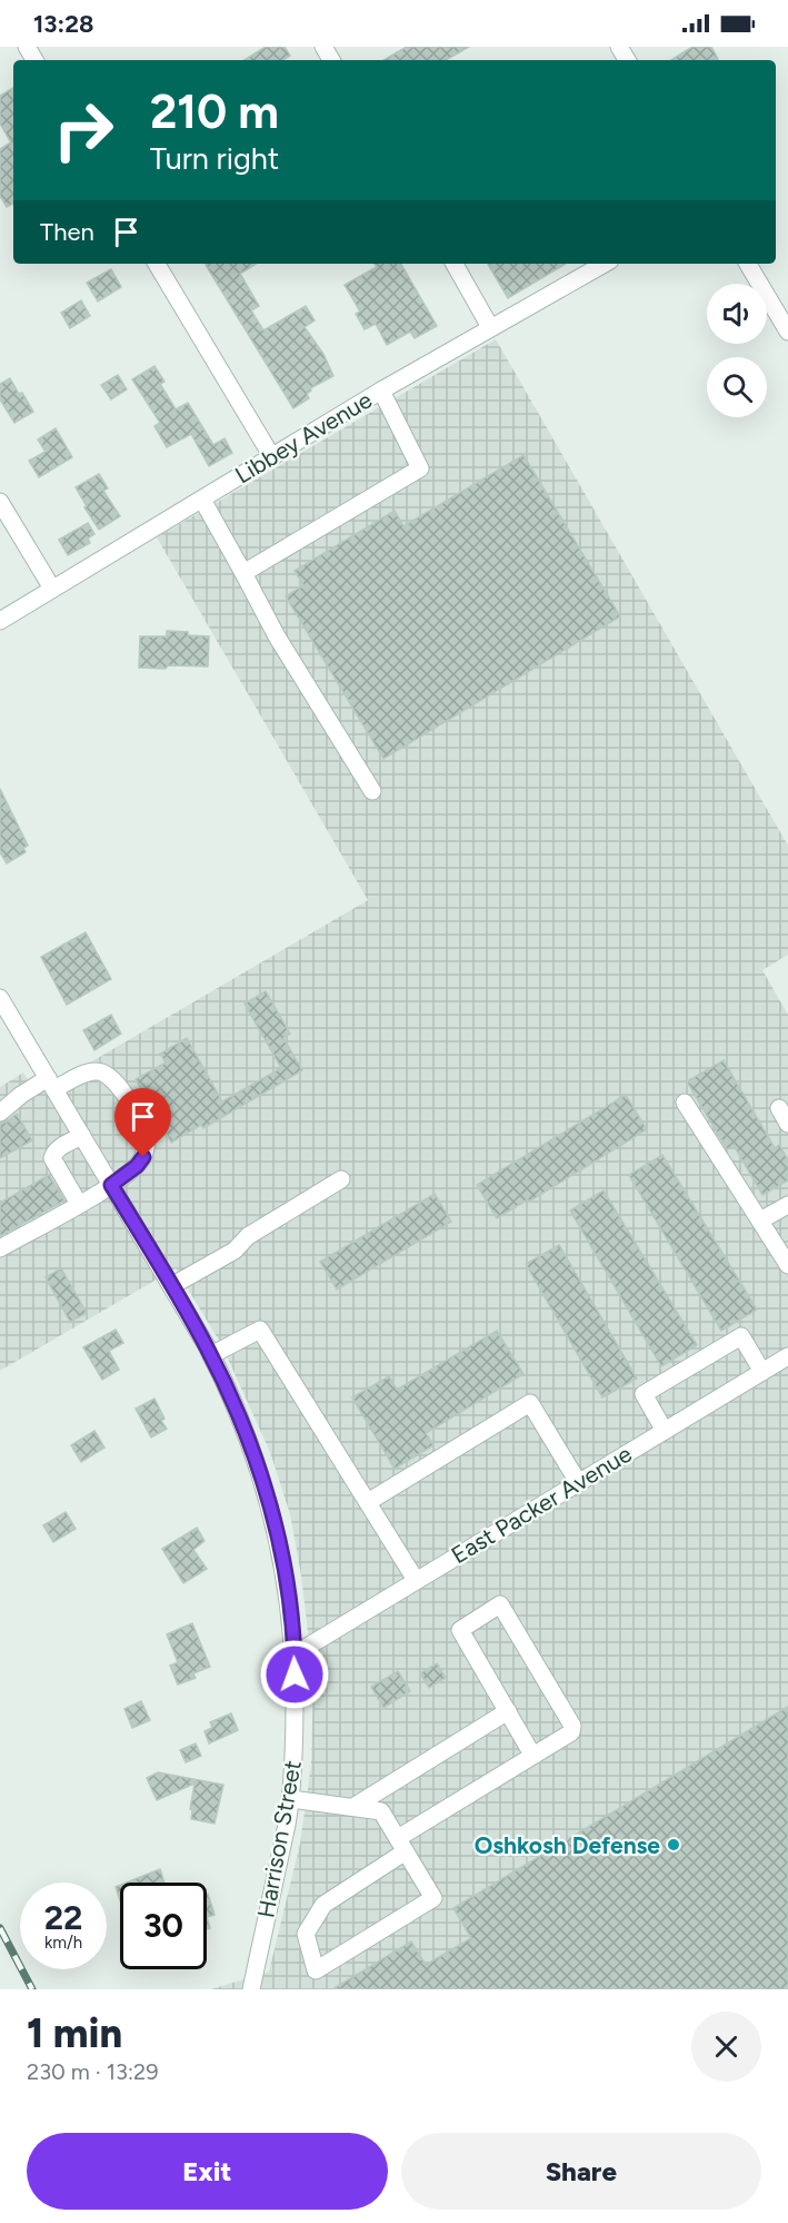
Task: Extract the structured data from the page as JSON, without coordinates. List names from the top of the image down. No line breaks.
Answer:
{"streets":{"street":["Libbey Avenue","East Packer Avenue","Harrison Street"]},"crossings":[["East Packer Avenue","Harrison Street"]],"places":["Oshkosh Defense"],"page":{"status":"13:28","turn":["210 m","Turn right"],"then":"Then","speed":"22 km/h","limit":"30","heading":["1 min","230 m · 13:29"],"buttons":["Exit","Share"]}}
